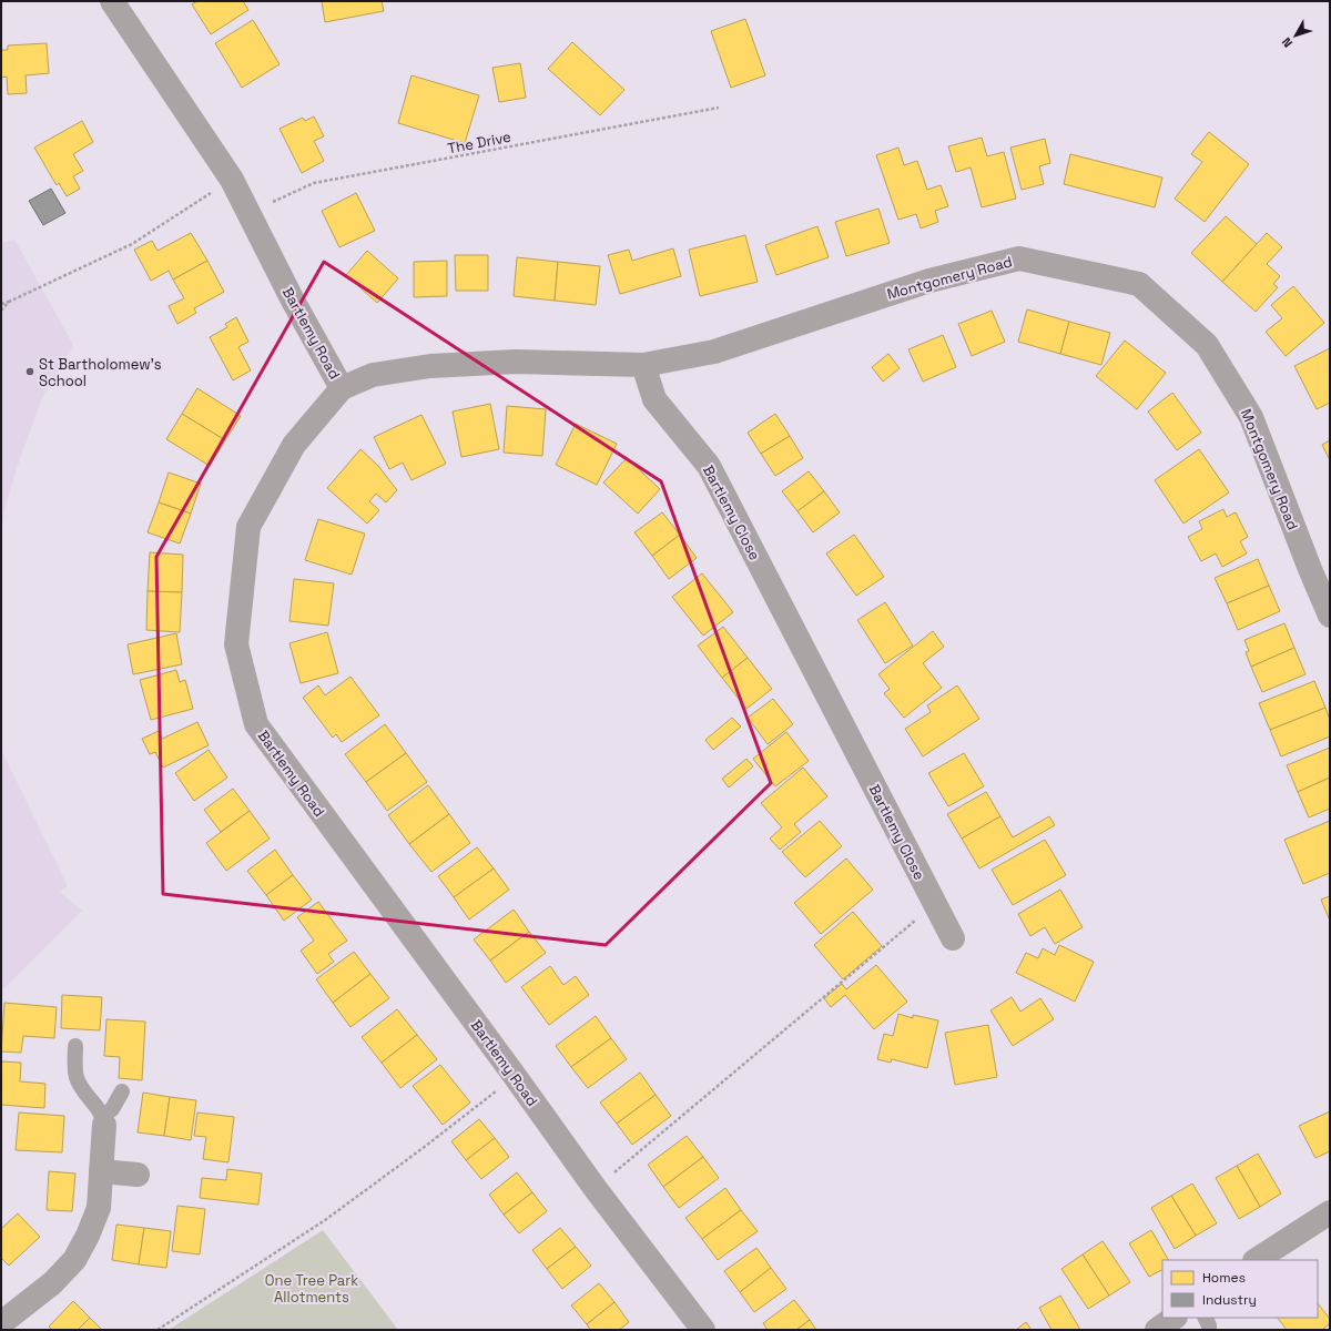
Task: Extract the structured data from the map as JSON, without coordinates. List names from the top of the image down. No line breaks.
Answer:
{"streets":{"street":["Montgomery Road","Bartlemy Road","Bartlemy Close"],"path":["The Drive"]},"crossings":[["The Drive","Bartlemy Road"],["Montgomery Road","Bartlemy Close"]],"parks":["One Tree Park Allotments"],"places":["St Bartholomew's School"],"legend":["Homes","Industry"],"north":"bottom left"}
